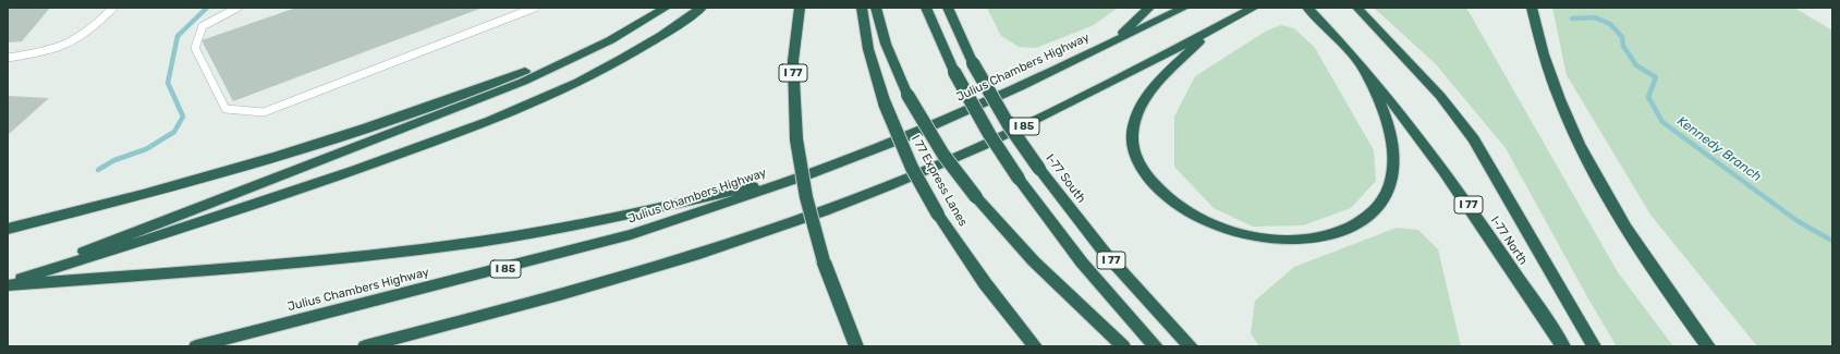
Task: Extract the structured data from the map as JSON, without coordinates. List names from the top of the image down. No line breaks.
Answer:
{"streets":{"highway":["Julius Chambers Highway","I 77","I 85","I-77 South","I 77 Express Lanes","I-77 North"]},"crossings":[["I 77","I-77 North"]],"water":["Kennedy Branch"]}
